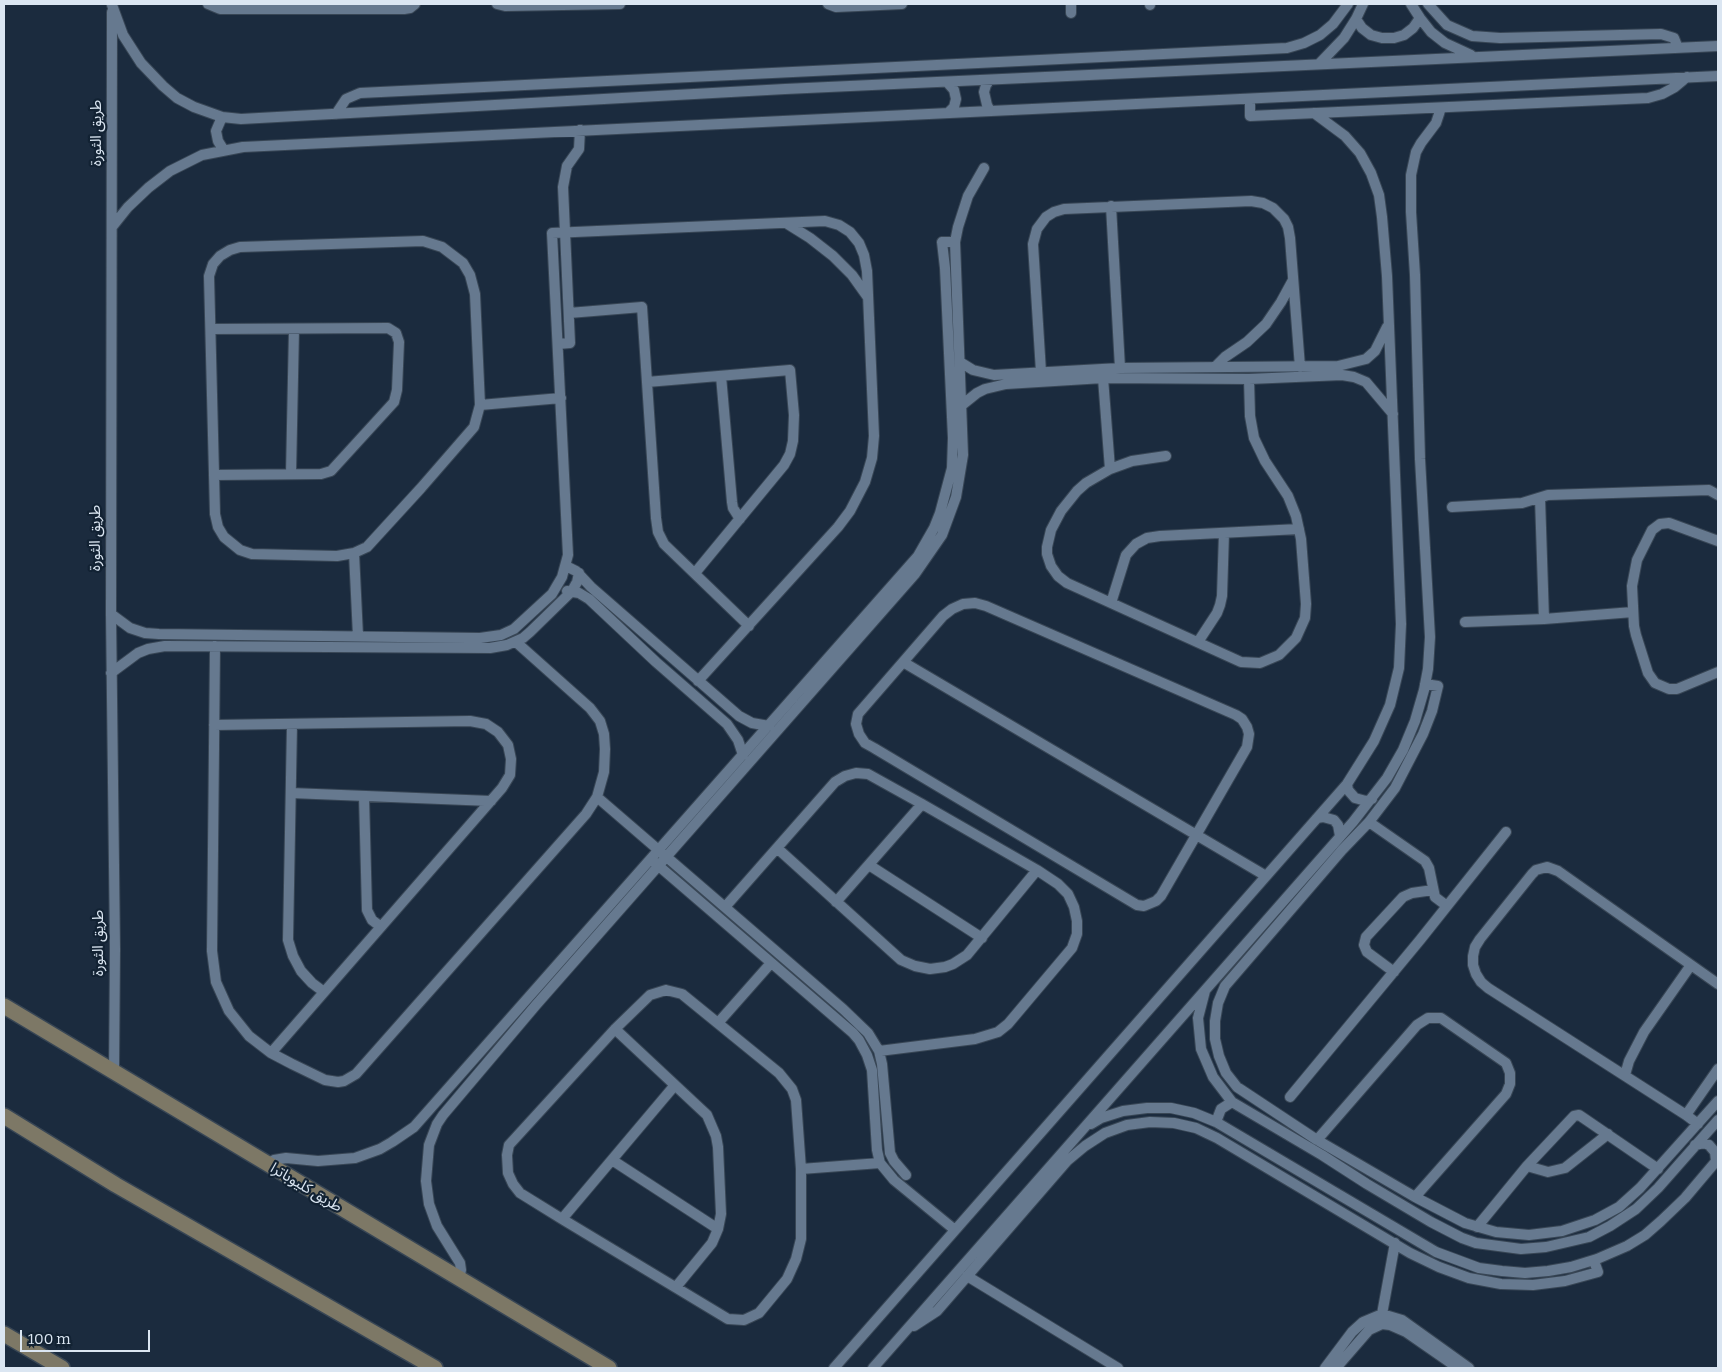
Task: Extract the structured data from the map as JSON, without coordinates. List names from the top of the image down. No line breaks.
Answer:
{"streets":{"main road":["طريق كليوباترا"],"street":["طريق الثورة"]},"crossings":[["طريق الثورة","طريق كليوباترا"]],"scale_bar":"100 m"}
